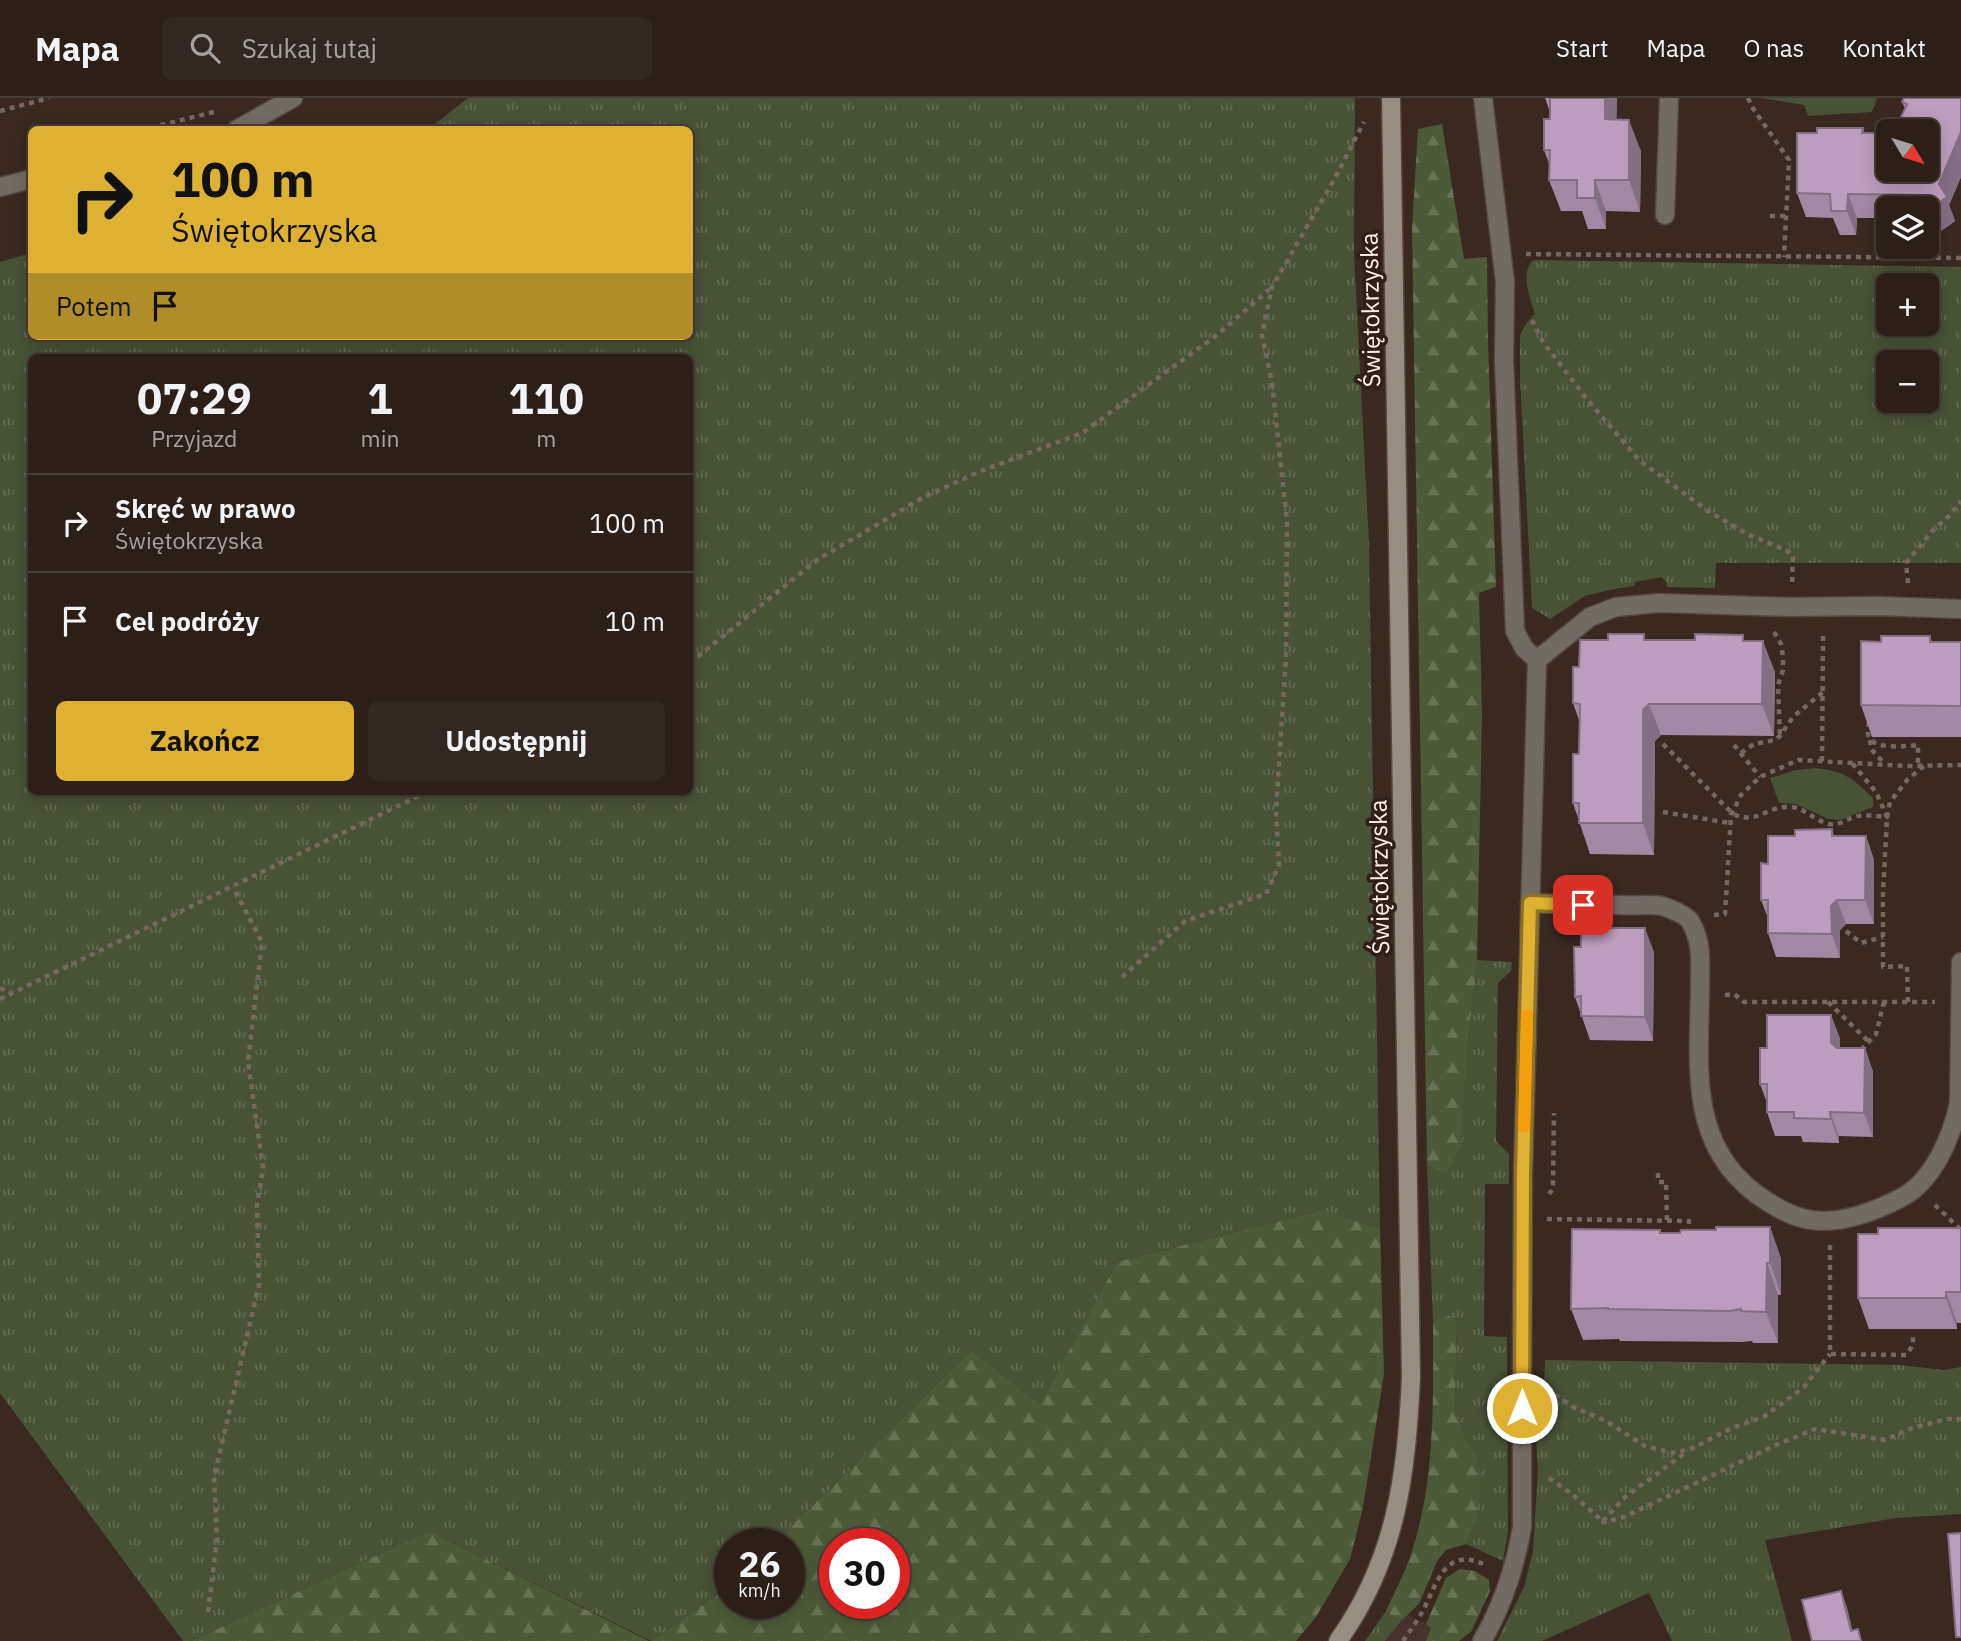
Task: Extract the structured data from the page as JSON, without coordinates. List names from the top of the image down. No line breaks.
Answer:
{"streets":{"main road":["Świętokrzyska"]},"north":"bottom right","page":{"header":"Mapa","search":"Szukaj tutaj","nav":["Start","Mapa","O nas","Kontakt"],"map_buttons":["+","−"],"turn":["100 m","Świętokrzyska"],"then":"Potem","eta":["07:29","Przyjazd","1","min","110","m"],"list":[{"name":"Skręć w prawo","note":"Świętokrzyska","value":"100 m"},{"name":"Cel podróży","value":"10 m"}],"buttons":["Zakończ","Udostępnij"],"speed":"26 km/h","limit":"30"}}
